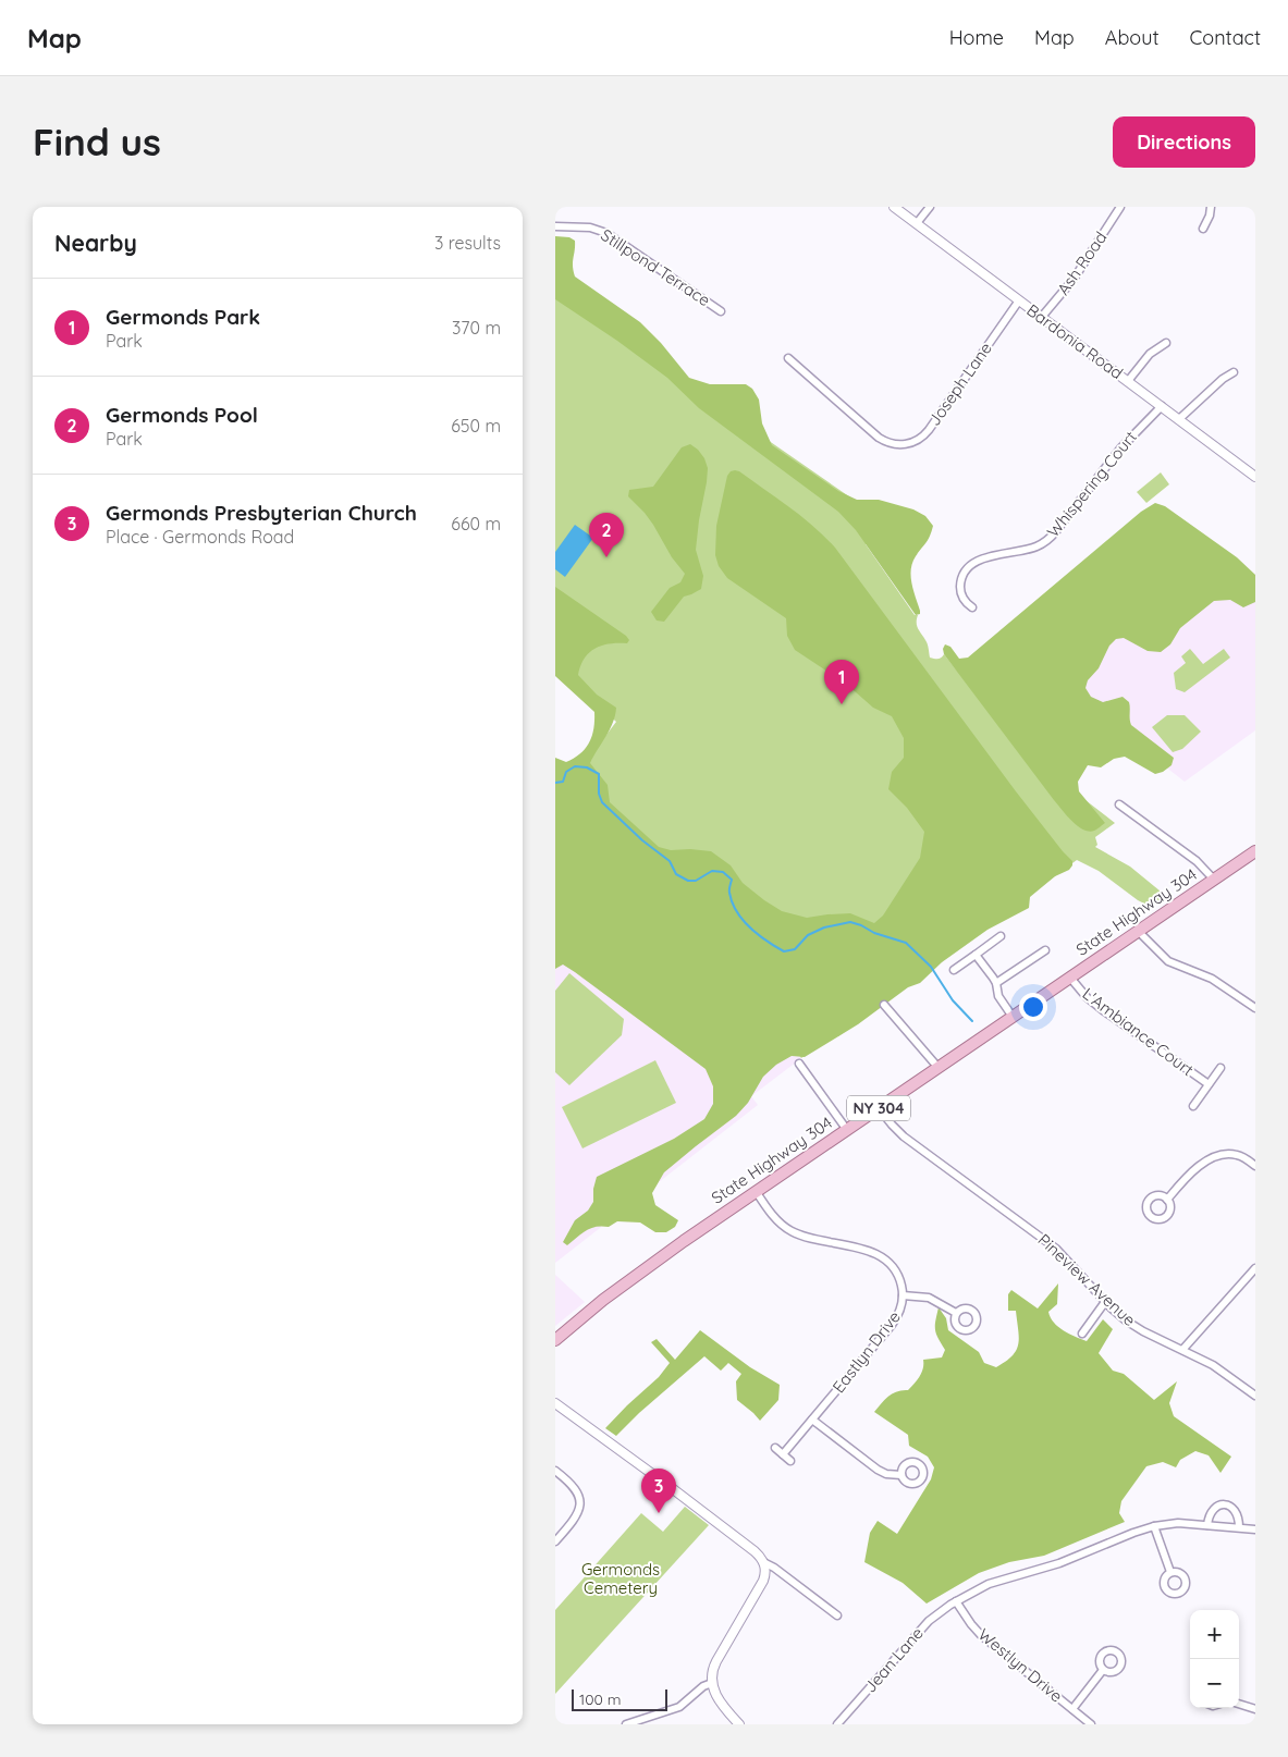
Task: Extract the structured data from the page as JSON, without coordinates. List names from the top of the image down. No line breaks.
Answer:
{"streets":{"main road":["State Highway 304","NY 304"],"street":["Ash Road","Stillpond Terrace","Bardonia Road","Joseph Lane","Whispering Court","L'Ambiance Court","Pineview Avenue","Eastlyn Drive","Jean Lane","Westlyn Drive"]},"crossings":[["Ash Road","Bardonia Road"],["Bardonia Road","Joseph Lane"],["Bardonia Road","Whispering Court"],["State Highway 304","L'Ambiance Court"],["State Highway 304","Pineview Avenue"],["State Highway 304","Eastlyn Drive"],["Jean Lane","Westlyn Drive"]],"parks":["Germonds Cemetery"],"scale_bar":"100 m","page":{"header":"Map","nav":["Home","Map","About","Contact"],"buttons":"Directions","title":"Find us","heading":["Nearby","3 results"],"list":[{"mark":"1","name":"Germonds Park","note":"Park","value":"370 m"},{"mark":"2","name":"Germonds Pool","note":"Park","value":"650 m"},{"mark":"3","name":"Germonds Presbyterian Church","note":"Place · Germonds Road","value":"660 m"}],"pins":["2","1","3"],"map_buttons":["+","−"],"scale":"100 m"}}
